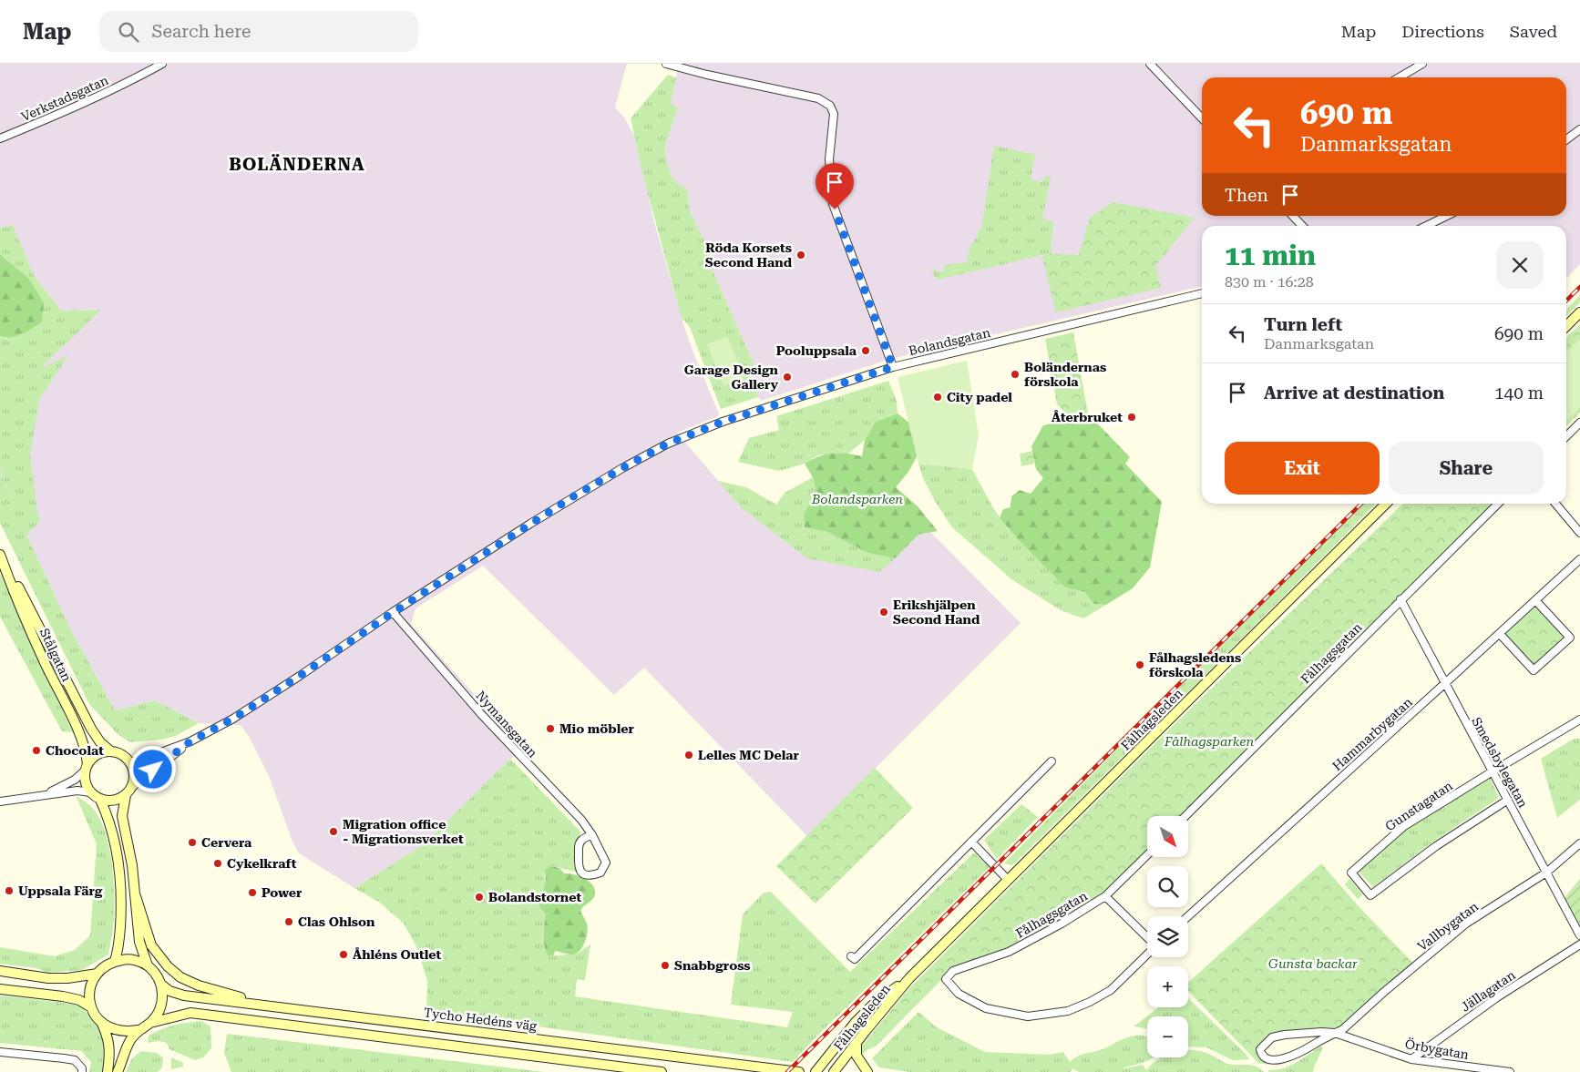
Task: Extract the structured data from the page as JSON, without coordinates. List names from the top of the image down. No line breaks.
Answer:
{"streets":{"main road":["Stålgatan","Fålhagsleden","Tycho Hedéns väg"],"street":["Verkstadsgatan","Bolandsgatan","Fålhagsgatan","Nymansgatan","Hammarbygatan","Smedsbylegatan","Gunstagatan","Vallbygatan","Jällagatan","Örbygatan"]},"crossings":[["Bolandsgatan","Stålgatan"],["Bolandsgatan","Nymansgatan"],["Fålhagsgatan","Smedsbylegatan"],["Hammarbygatan","Smedsbylegatan"],["Smedsbylegatan","Gunstagatan"],["Smedsbylegatan","Vallbygatan"],["Vallbygatan","Örbygatan"],["Jällagatan","Örbygatan"]],"districts":["BOLÄNDERNA"],"parks":["Bolandsparken","Fålhagsparken","Gunsta backar"],"places":["Röda Korsets Second Hand","Pooluppsala","Boländernas förskola","Garage Design Gallery","City padel","Återbruket","Erikshjälpen Second Hand","Fålhagsledens förskola","Mio möbler","Chocolat","Lelles MC Delar","Migration office - Migrationsverket","Cervera","Cykelkraft","Uppsala Färg","Power","Bolandstornet","Clas Ohlson","Åhléns Outlet","Snabbgross"],"north":"bottom right","page":{"header":"Map","search":"Search here","nav":["Map","Directions","Saved"],"turn":["690 m","Danmarksgatan"],"then":"Then","heading":["11 min","830 m · 16:28"],"list":[{"name":"Turn left","note":"Danmarksgatan","value":"690 m"},{"name":"Arrive at destination","value":"140 m"}],"buttons":["Exit","Share"],"map_buttons":["+","−"]}}
